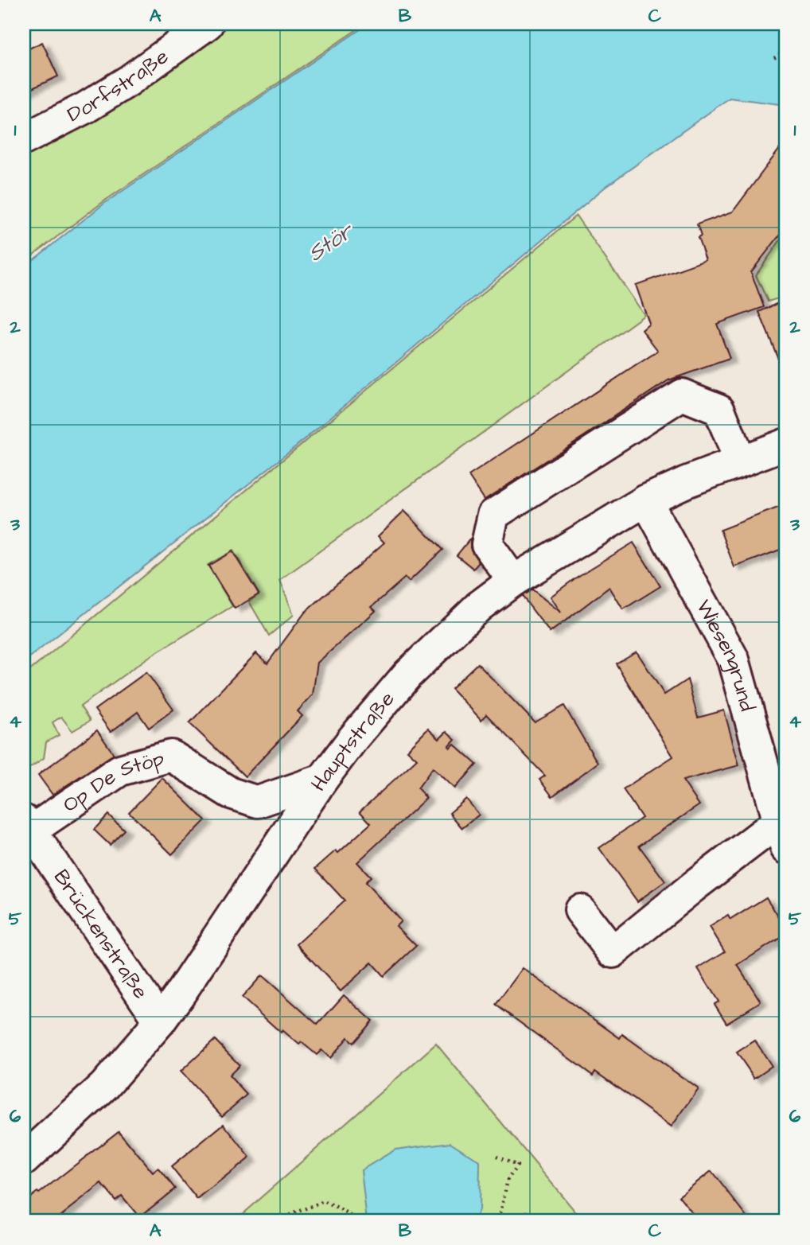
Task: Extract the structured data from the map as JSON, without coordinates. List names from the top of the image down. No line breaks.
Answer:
{"streets":{"street":["Dorfstraße","Wiesengrund","Hauptstraße","Op De Stöp","Brückenstraße"]},"crossings":[["Wiesengrund","Hauptstraße"],["Hauptstraße","Op De Stöp"],["Hauptstraße","Brückenstraße"],["Op De Stöp","Brückenstraße"]],"water":["Stör"],"grid":{"columns":["A","B","C"],"rows":["1","2","3","4","5","6"]}}
